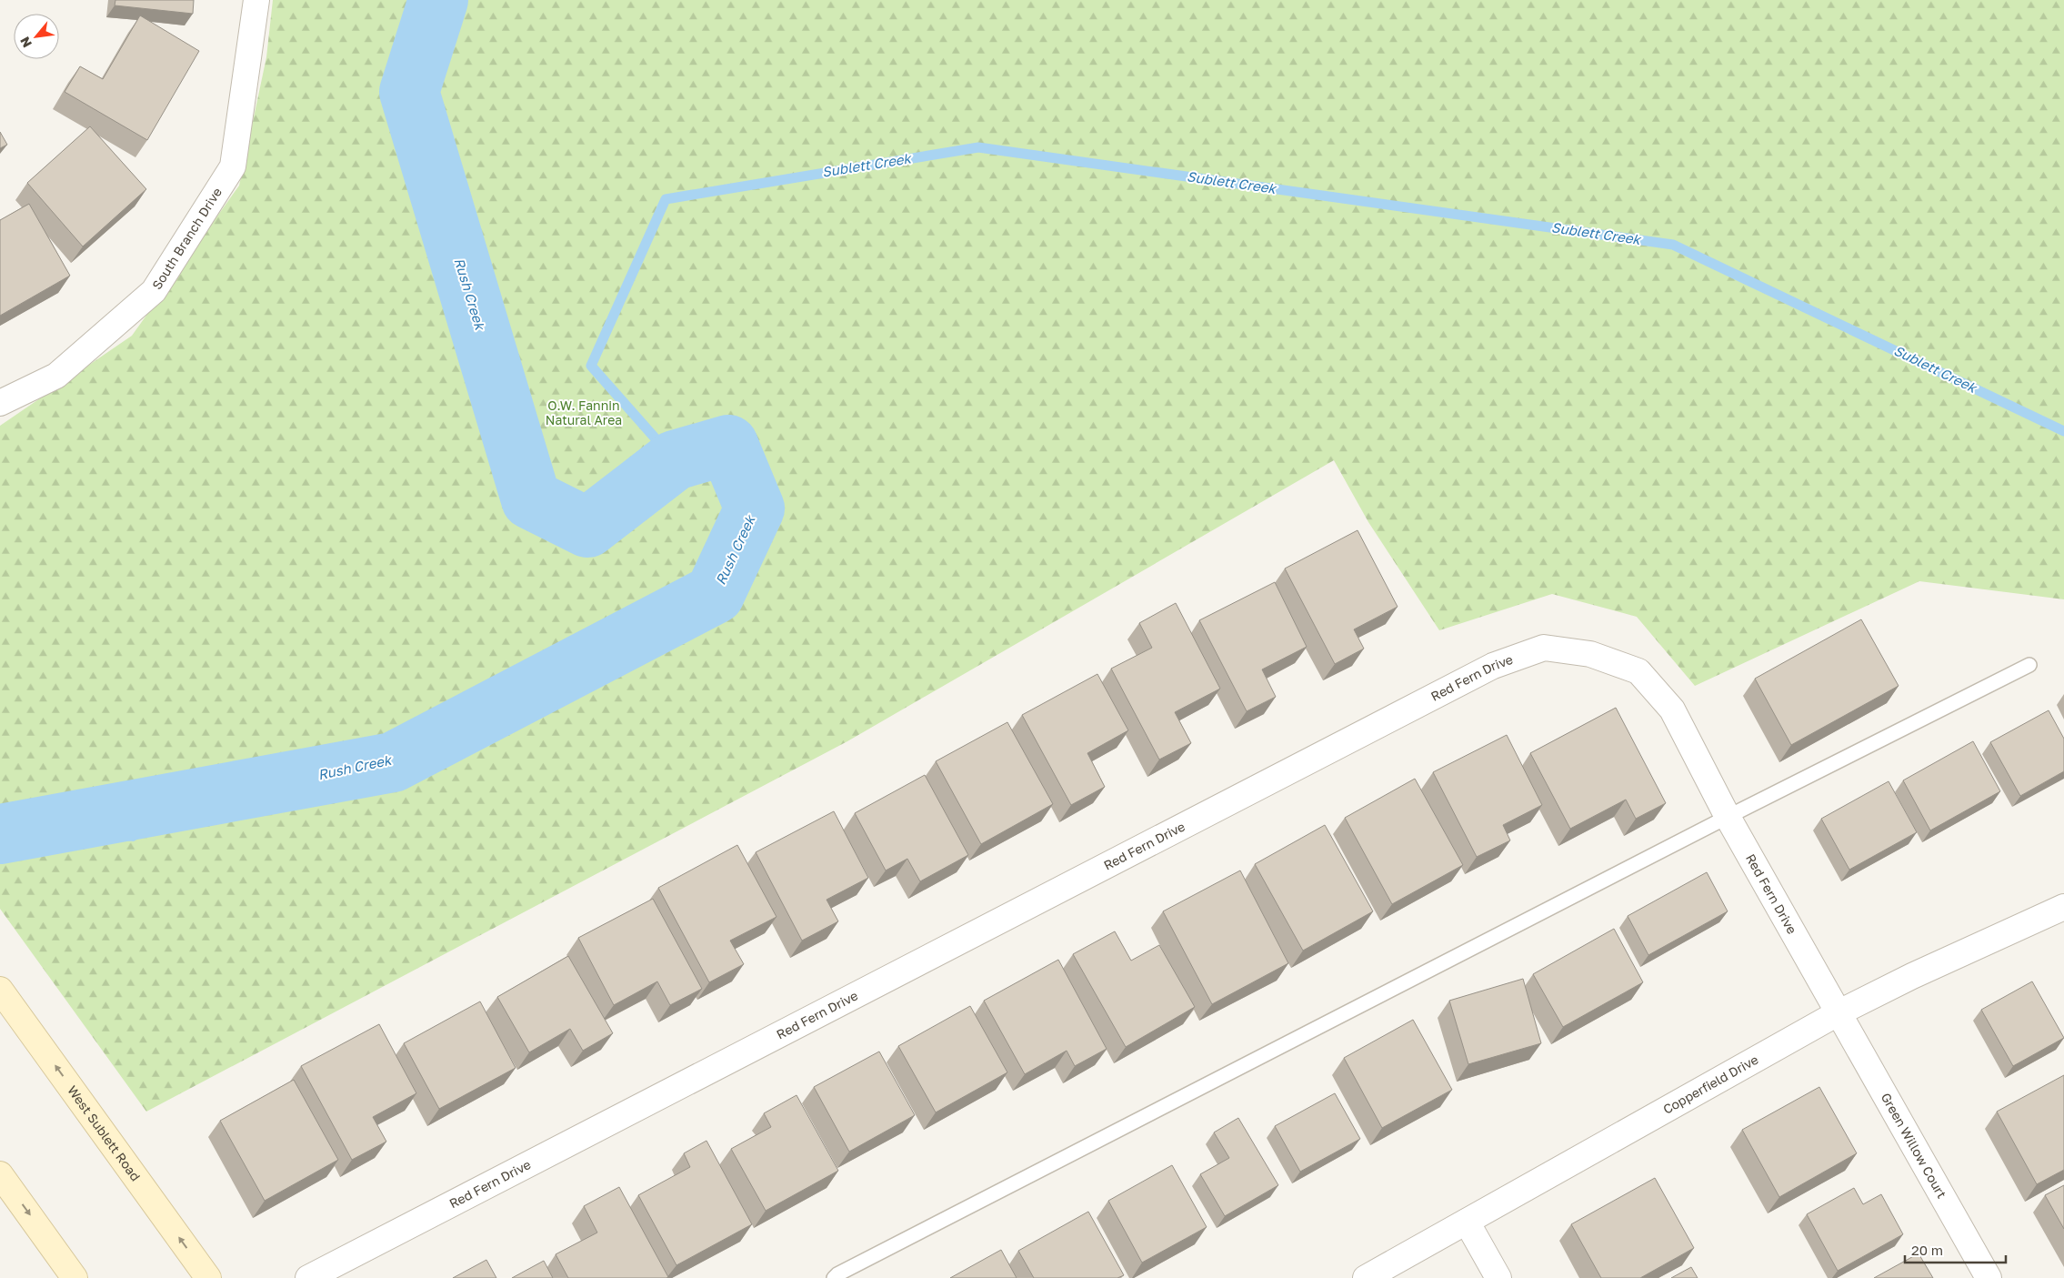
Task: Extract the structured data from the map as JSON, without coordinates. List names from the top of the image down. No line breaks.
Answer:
{"streets":{"main road":["West Sublett Road"],"street":["South Branch Drive","Red Fern Drive","Copperfield Drive","Green Willow Court"]},"crossings":[["Red Fern Drive","Copperfield Drive"],["Red Fern Drive","Green Willow Court"],["Copperfield Drive","Green Willow Court"]],"water":["Sublett Creek","Rush Creek"],"parks":["O.W. Fannin Natural Area"],"scale_bar":"20 m","north":"bottom left"}
